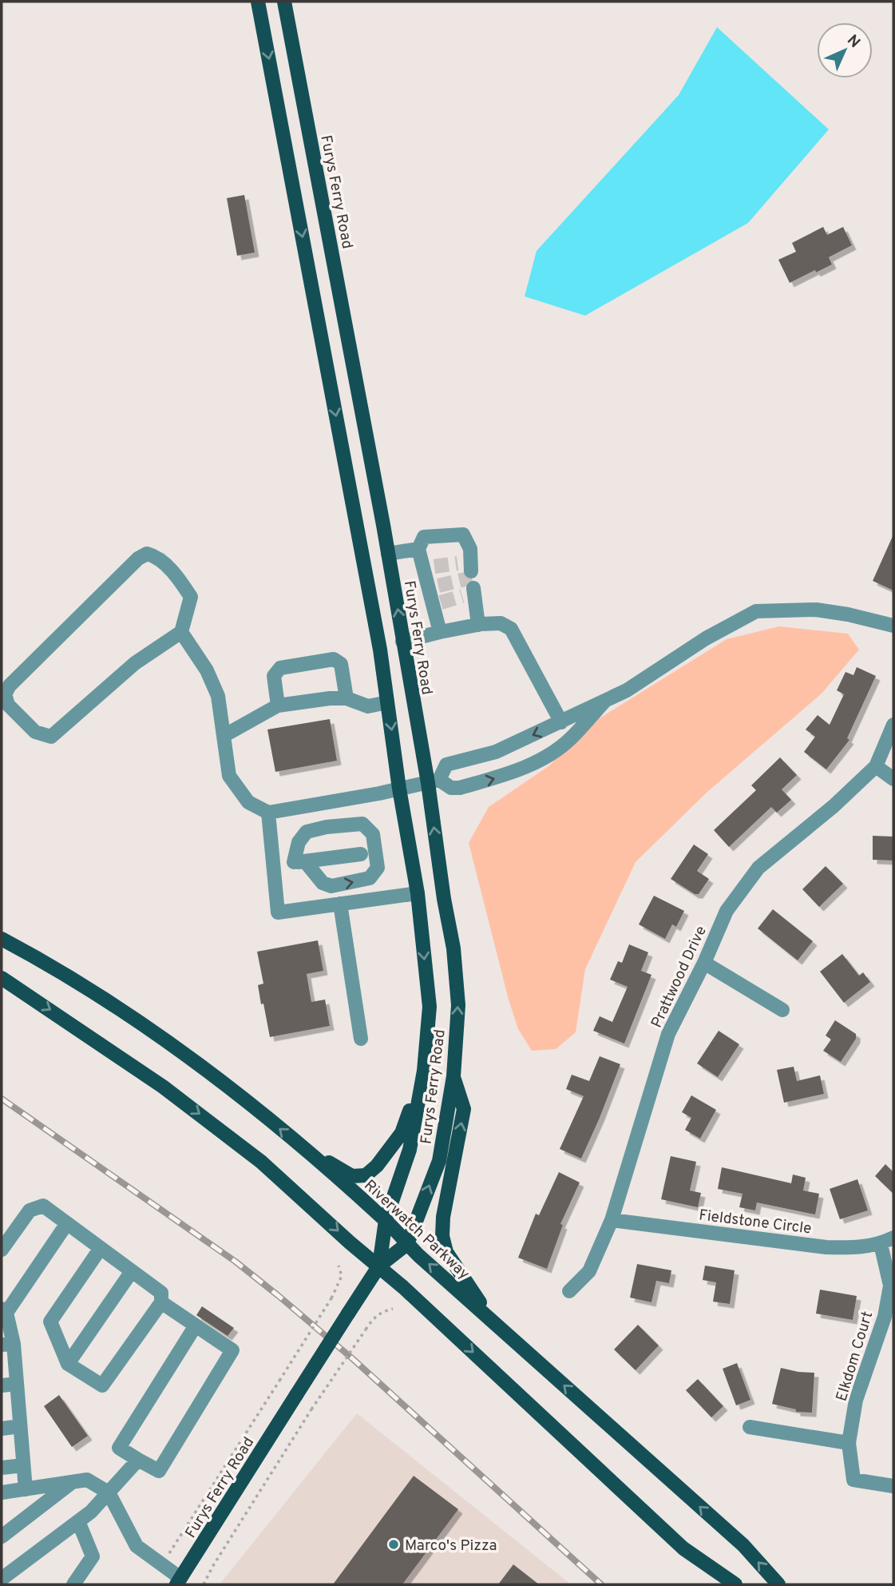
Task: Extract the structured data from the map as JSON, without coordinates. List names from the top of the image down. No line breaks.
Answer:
{"streets":{"main road":["Furys Ferry Road","Riverwatch Parkway"],"street":["Prattwood Drive","Fieldstone Circle","Elkdom Court"]},"crossings":[["Furys Ferry Road","Riverwatch Parkway"],["Prattwood Drive","Fieldstone Circle"],["Fieldstone Circle","Elkdom Court"]],"places":["Marco's Pizza"],"north":"top right"}
